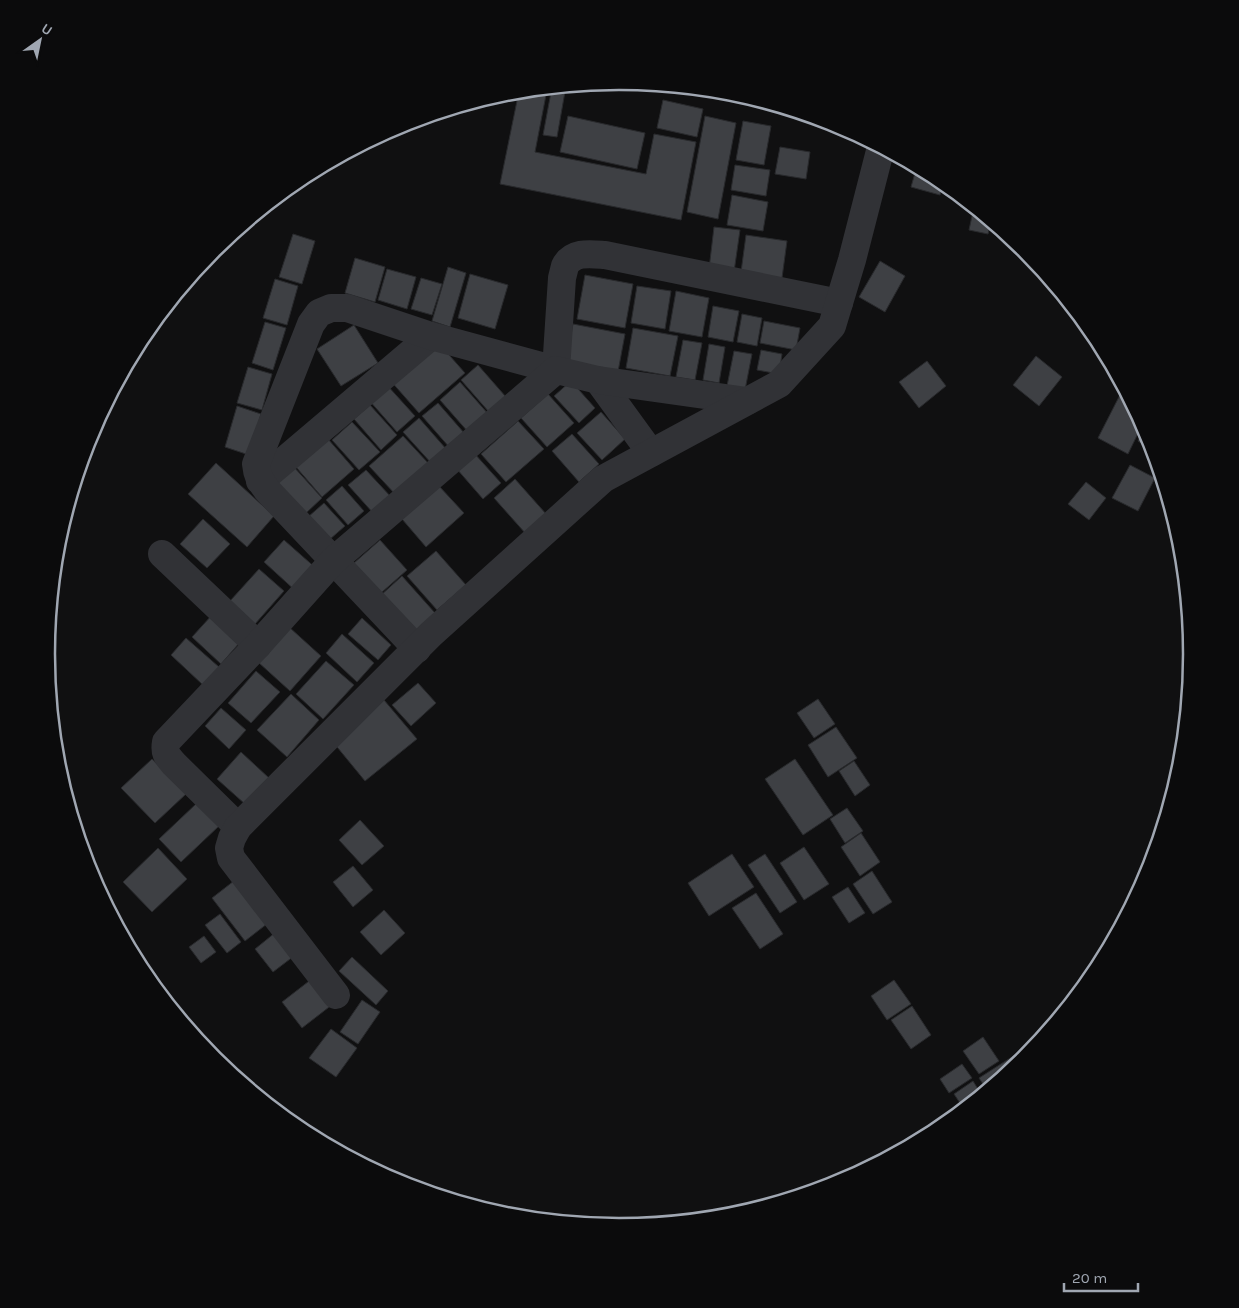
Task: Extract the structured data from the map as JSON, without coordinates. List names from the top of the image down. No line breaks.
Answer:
{"scale_bar":"20 m","north":"top right"}
